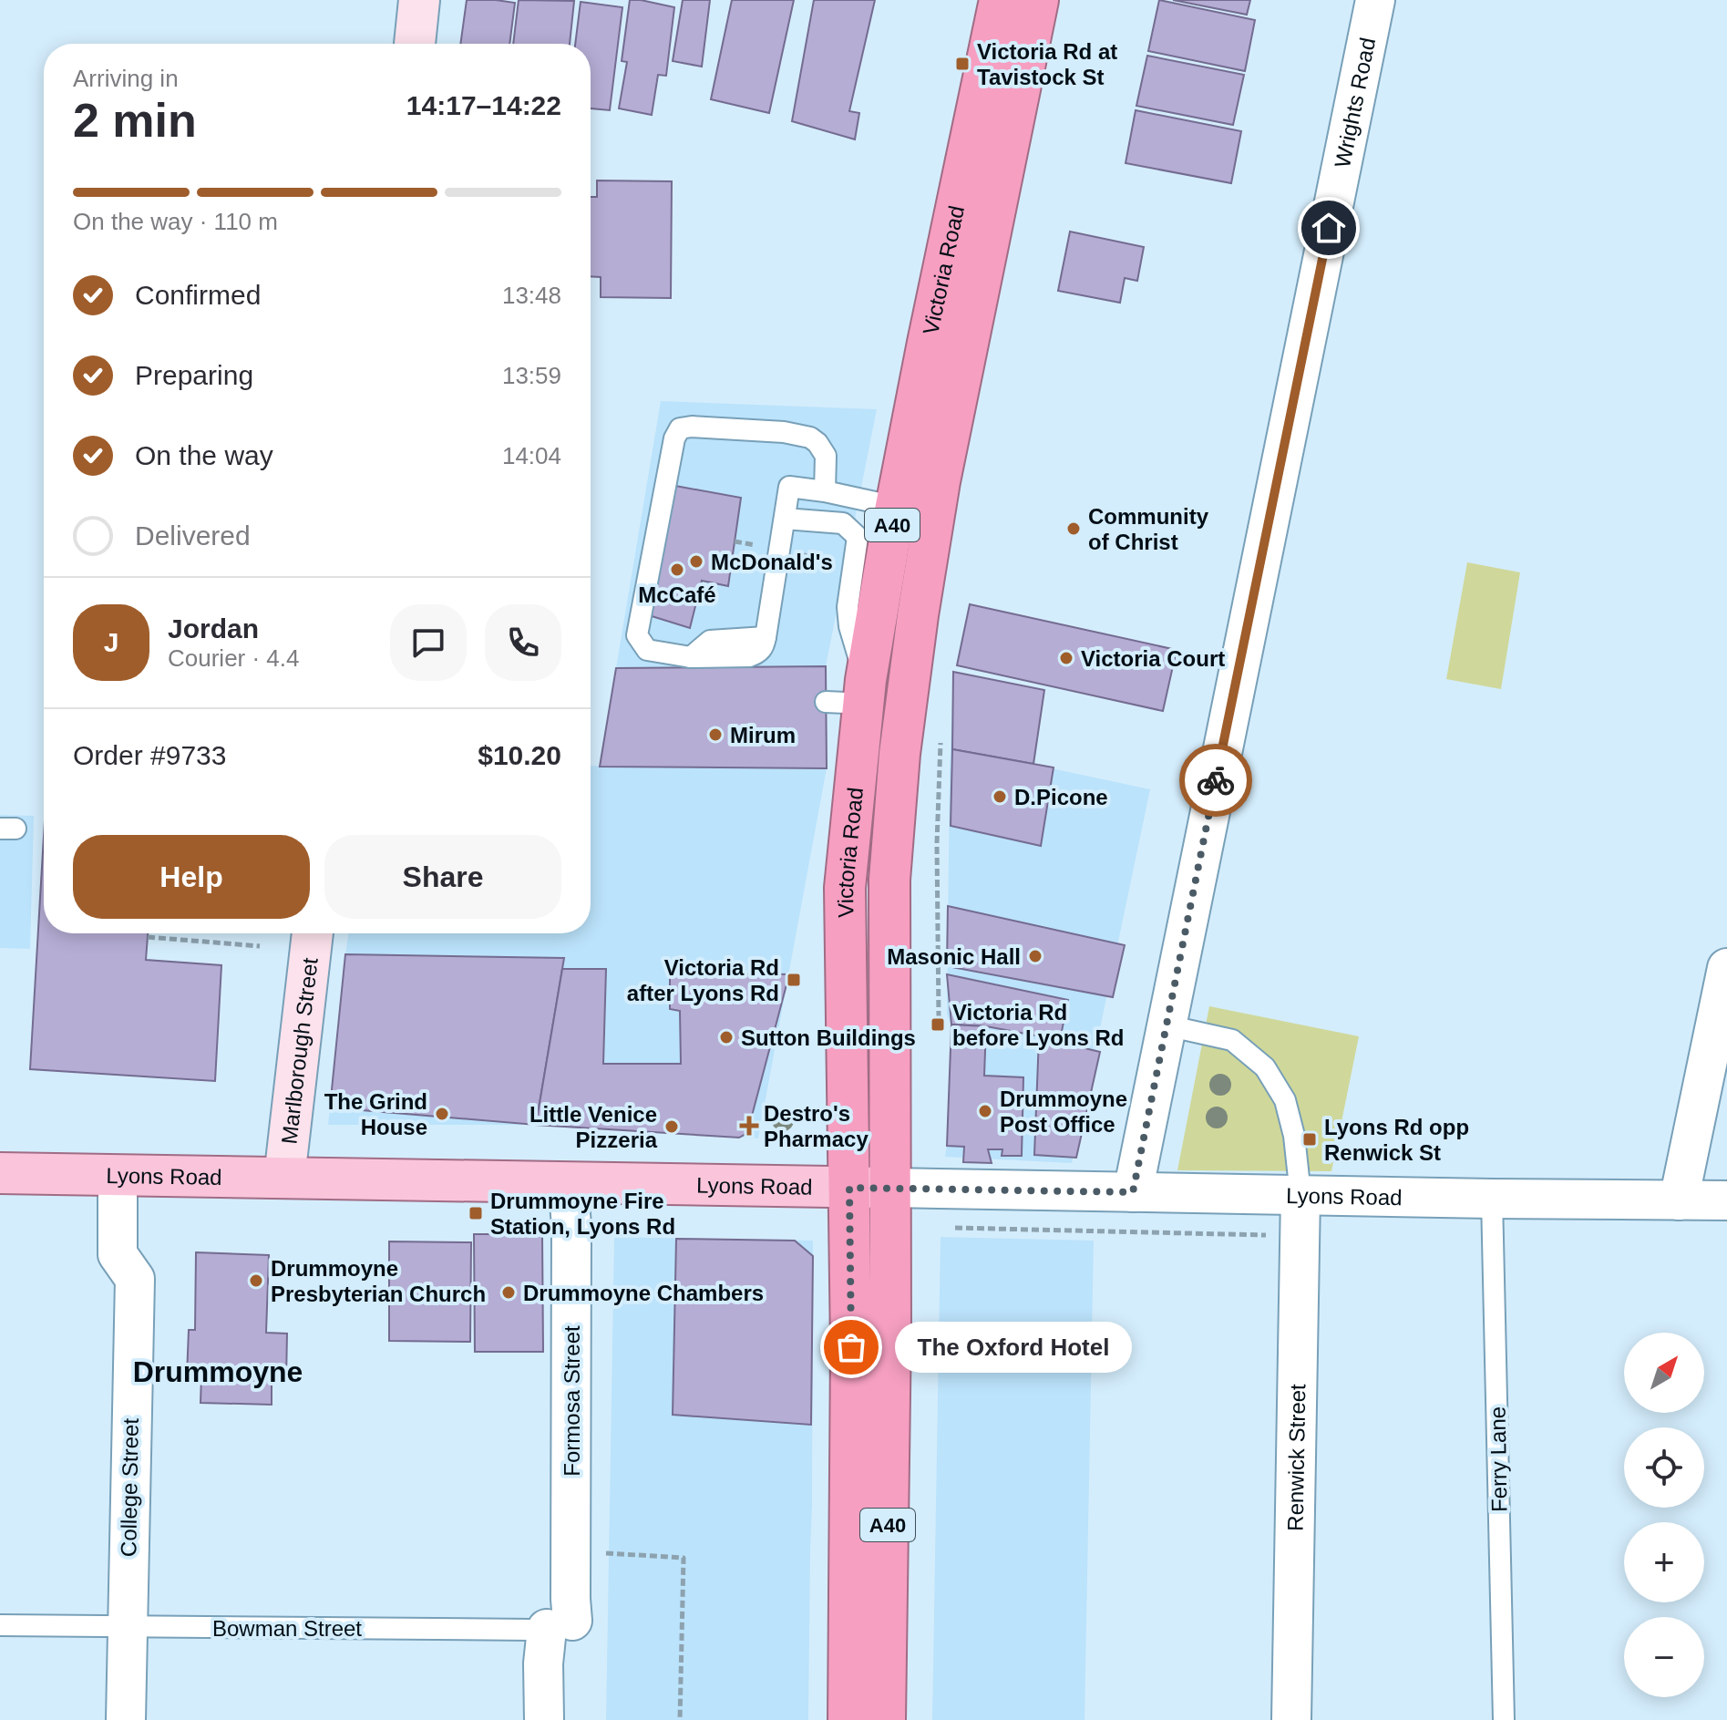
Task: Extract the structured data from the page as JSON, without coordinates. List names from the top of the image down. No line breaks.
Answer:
{"streets":{"highway":["Victoria Road","A40"],"main road":["Lyons Road"],"street":["Wrights Road","Marlborough Street","Formosa Street","Renwick Street","College Street"],"lane":["Ferry Lane","Bowman Street"]},"crossings":[["Wrights Road","Lyons Road"],["Victoria Road","Lyons Road"],["Marlborough Street","Lyons Road"],["Lyons Road","Formosa Street"],["Lyons Road","Renwick Street"],["Lyons Road","Ferry Lane"],["Lyons Road","College Street"],["Formosa Street","Bowman Street"],["College Street","Bowman Street"]],"districts":["Drummoyne"],"places":{"transit":["Victoria Rd at Tavistock St","Victoria Rd after Lyons Rd","Victoria Rd before Lyons Rd","Lyons Rd opp Renwick St","Drummoyne Fire Station, Lyons Rd"],"other":["Community of Christ","McDonald's","McCafé","Victoria Court","Mirum","D.Picone","Masonic Hall","Sutton Buildings","Drummoyne Post Office","The Grind House","Little Venice Pizzeria","Drummoyne Presbyterian Church","Drummoyne Chambers","The Oxford Hotel"],"health":["Destro's Pharmacy"]},"north":"top right","page":{"heading":["2 min","Arriving in","14:17–14:22"],"panel":["Jordan","Courier · 4.4","Order #9733","$10.20"],"bar":"On the way · 110 m","list":[["Confirmed","13:48"],["Preparing","13:59"],["On the way","14:04"],"Delivered"],"round":"J","buttons":["Help","Share"],"bubble":"The Oxford Hotel","map_buttons":["+","−"]}}
